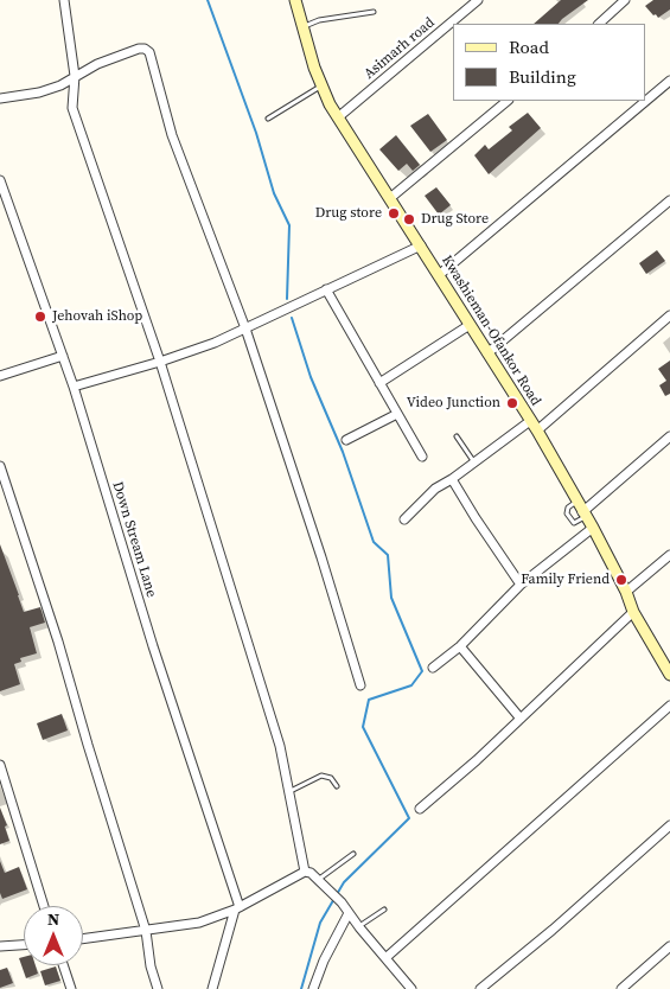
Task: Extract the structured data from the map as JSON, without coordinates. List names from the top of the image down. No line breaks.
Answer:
{"streets":{"main road":["Kwashieman-Ofankor Road"],"street":["Asimarh road","Down Stream Lane"]},"crossings":[["Asimarh road","Kwashieman-Ofankor Road"]],"places":["Drug store","Drug Store","Jehovah iShop","Video Junction","Family Friend"],"legend":["Road","Building"],"north":"top"}
